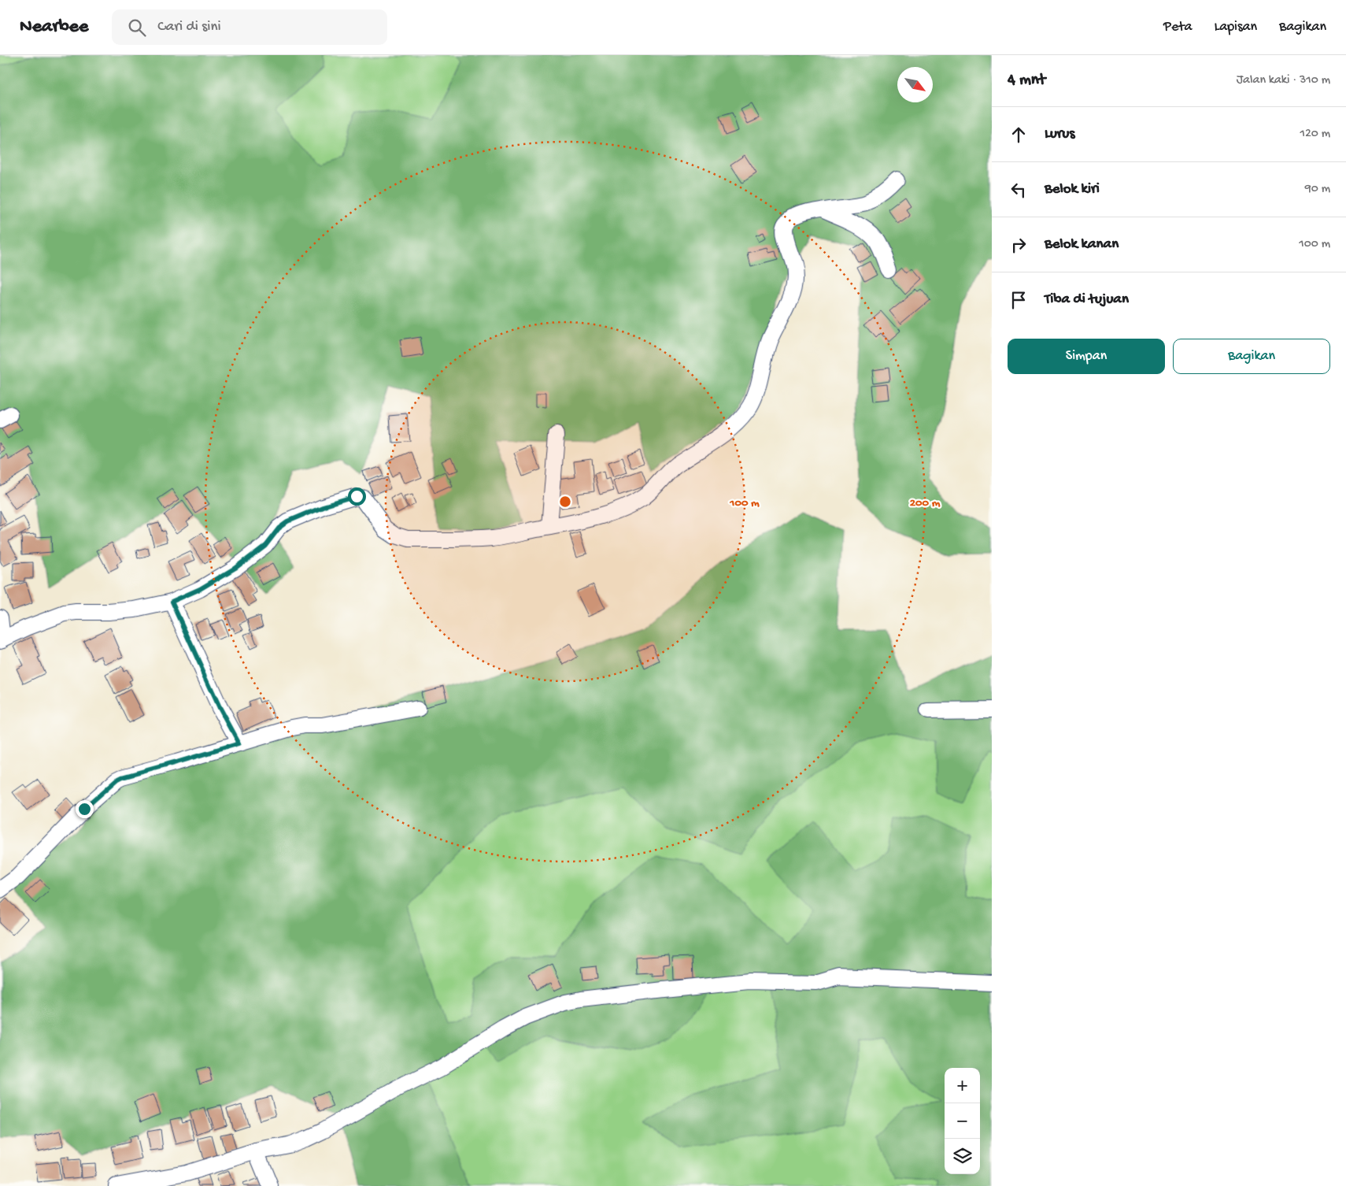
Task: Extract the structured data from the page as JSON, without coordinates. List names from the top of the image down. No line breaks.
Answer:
{"north":"bottom right","page":{"header":"Nearbee","search":"Cari di sini","nav":["Peta","Lapisan","Bagikan"],"heading":["4 mnt","Jalan kaki · 310 m"],"list":[["Lurus","120 m"],["Belok kiri","90 m"],["Belok kanan","100 m"],"Tiba di tujuan"],"buttons":["Simpan","Bagikan"],"map_buttons":["+","−"]},"rings":["100 m","200 m"]}
